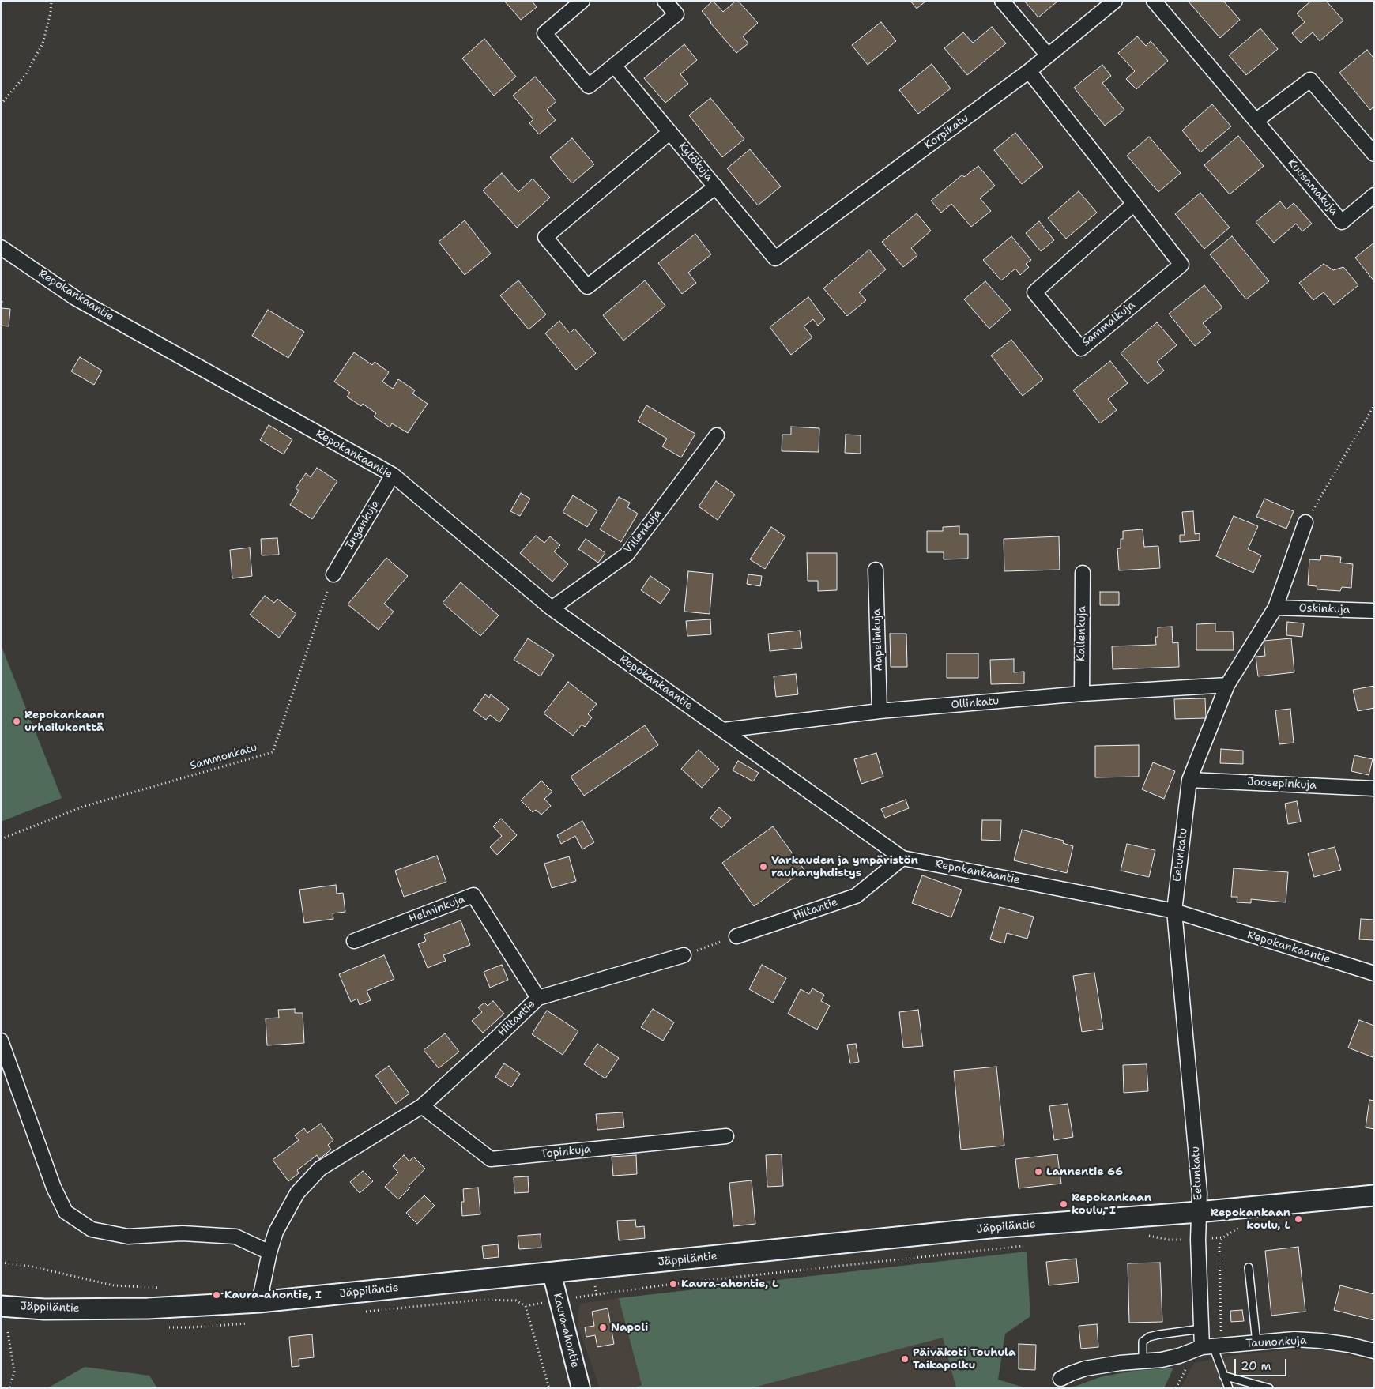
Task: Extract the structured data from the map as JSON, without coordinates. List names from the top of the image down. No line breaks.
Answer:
{"streets":{"main road":["Jäppiläntie"],"street":["Korpikatu","Kytökuja","Kuusamakuja","Repokankaantie","Sammalkuja","Ingankuja","Villenkuja","Oskinkuja","Kallenkuja","Aapelinkuja","Ollinkatu","Joosepinkuja","Eetunkatu","Helminkuja","Hiltantie","Topinkuja","Kaura-ahontie","Taunonkuja"],"path":["Sammonkatu"]},"crossings":[["Korpikatu","Kytökuja"],["Korpikatu","Sammalkuja"],["Repokankaantie","Ingankuja"],["Repokankaantie","Villenkuja"],["Repokankaantie","Ollinkatu"],["Repokankaantie","Eetunkatu"],["Repokankaantie","Hiltantie"],["Ingankuja","Sammonkatu"],["Oskinkuja","Eetunkatu"],["Kallenkuja","Ollinkatu"],["Aapelinkuja","Ollinkatu"],["Ollinkatu","Eetunkatu"],["Joosepinkuja","Eetunkatu"],["Eetunkatu","Jäppiläntie"],["Helminkuja","Hiltantie"],["Hiltantie","Topinkuja"],["Hiltantie","Jäppiläntie"],["Jäppiläntie","Kaura-ahontie"]],"places":["Repokankaan urheilukenttä","Varkauden ja ympäristön rauhanyhdistys","Lannentie 66","Repokankaan koulu, I","Repokankaan koulu, L","Kaura-ahontie, L","Kaura-ahontie, I","Napoli","Päiväkoti Touhula Taikapolku"],"scale_bar":"20 m"}
